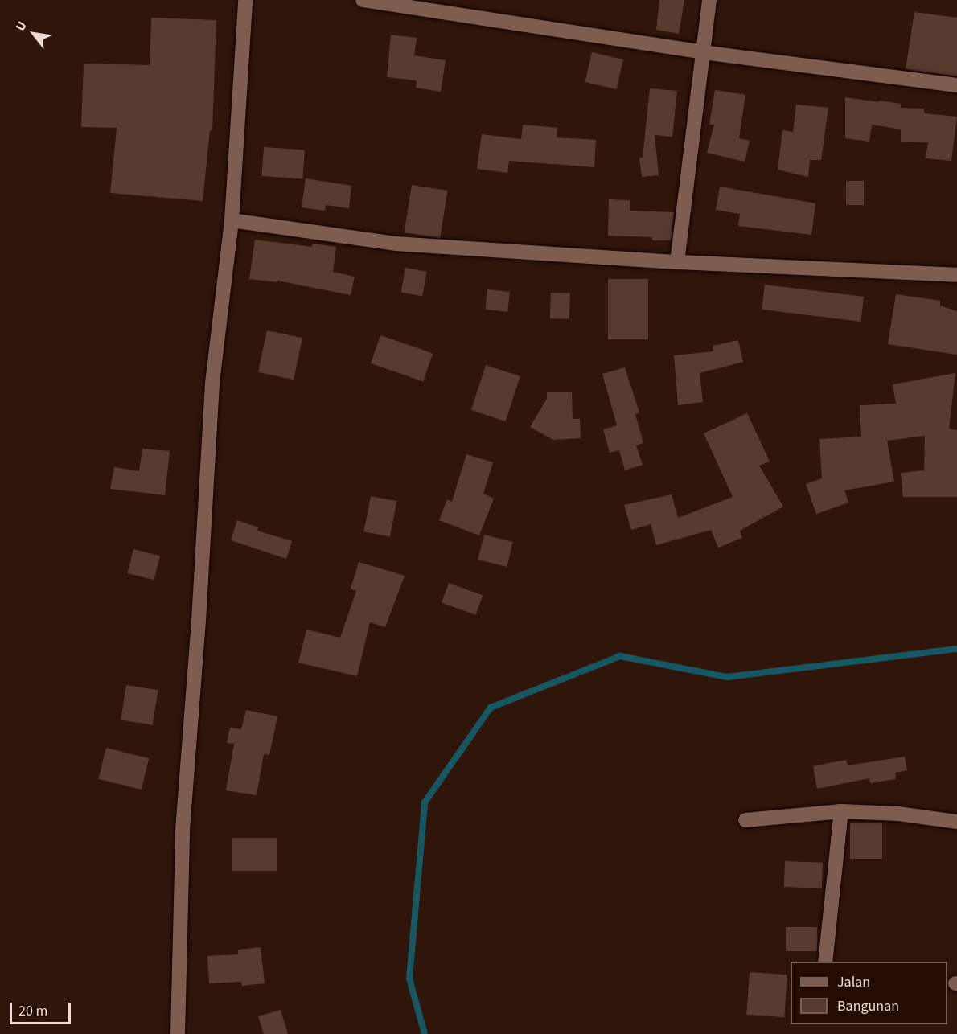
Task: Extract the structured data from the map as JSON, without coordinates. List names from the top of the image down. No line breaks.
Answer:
{"legend":["Jalan","Bangunan"],"scale_bar":"20 m","north":"top left"}
